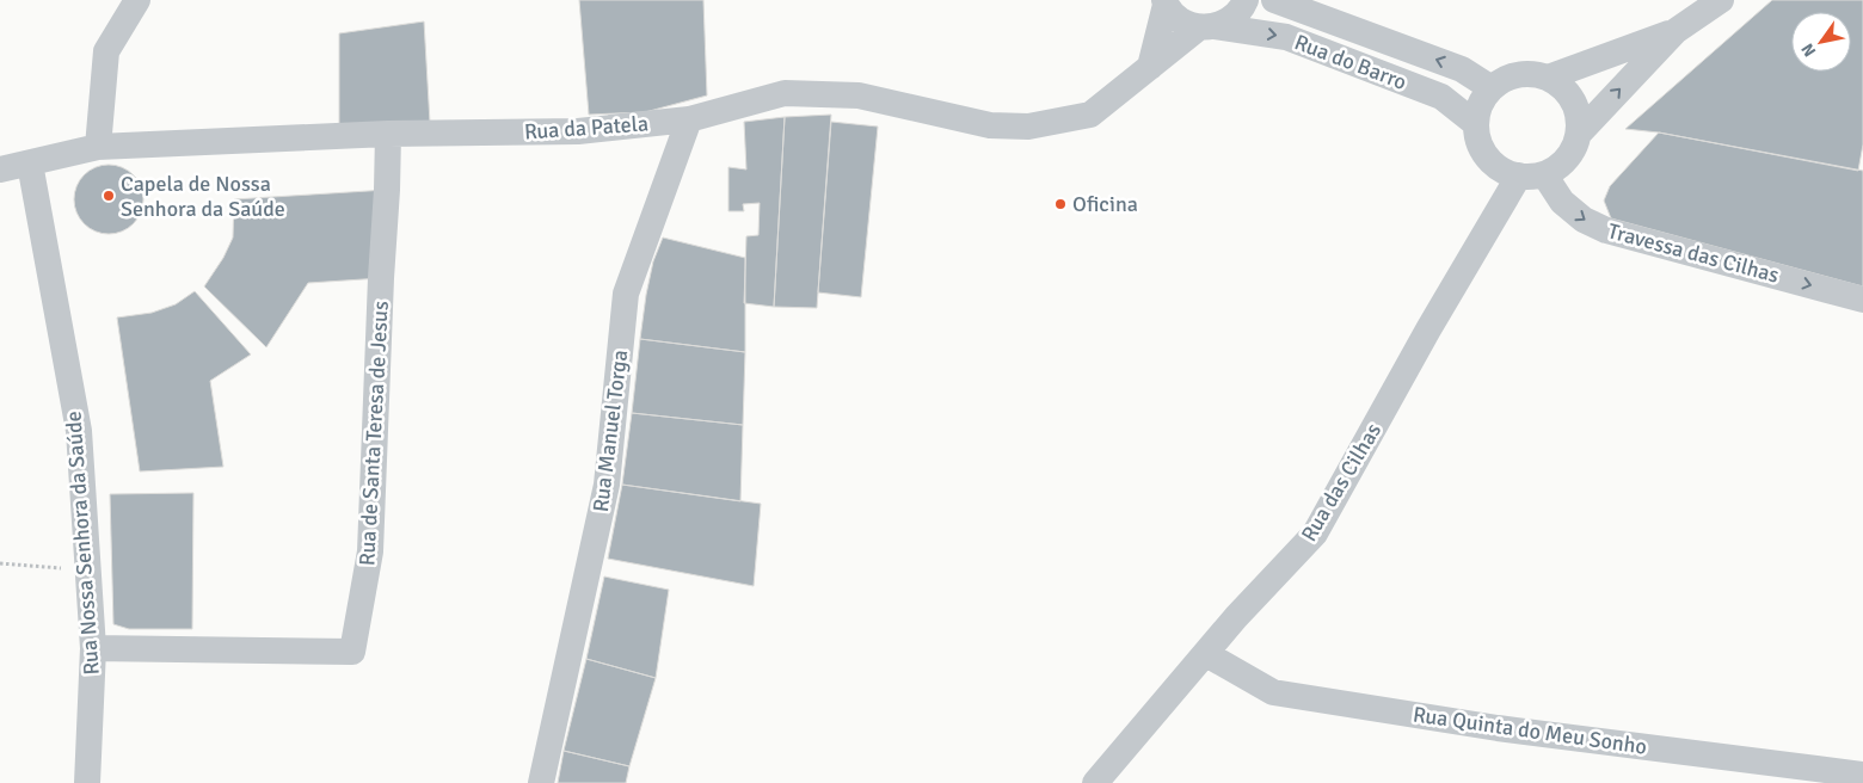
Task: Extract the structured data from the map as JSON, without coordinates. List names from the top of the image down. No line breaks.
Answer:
{"streets":{"street":["Rua do Barro","Rua da Patela","Travessa das Cilhas","Rua Manuel Torga","Rua de Santa Teresa de Jesus","Rua das Cilhas","Rua Nossa Senhora da Saúde","Rua Quinta do Meu Sonho"]},"crossings":[["Rua do Barro","Rua da Patela"],["Rua do Barro","Travessa das Cilhas"],["Rua do Barro","Rua das Cilhas"],["Rua da Patela","Rua Manuel Torga"],["Rua da Patela","Rua de Santa Teresa de Jesus"],["Rua da Patela","Rua Nossa Senhora da Saúde"],["Travessa das Cilhas","Rua das Cilhas"],["Rua de Santa Teresa de Jesus","Rua Nossa Senhora da Saúde"],["Rua das Cilhas","Rua Quinta do Meu Sonho"]],"one_way":["Travessa das Cilhas"],"places":["Capela de Nossa Senhora da Saúde","Oficina"],"north":"bottom left"}
